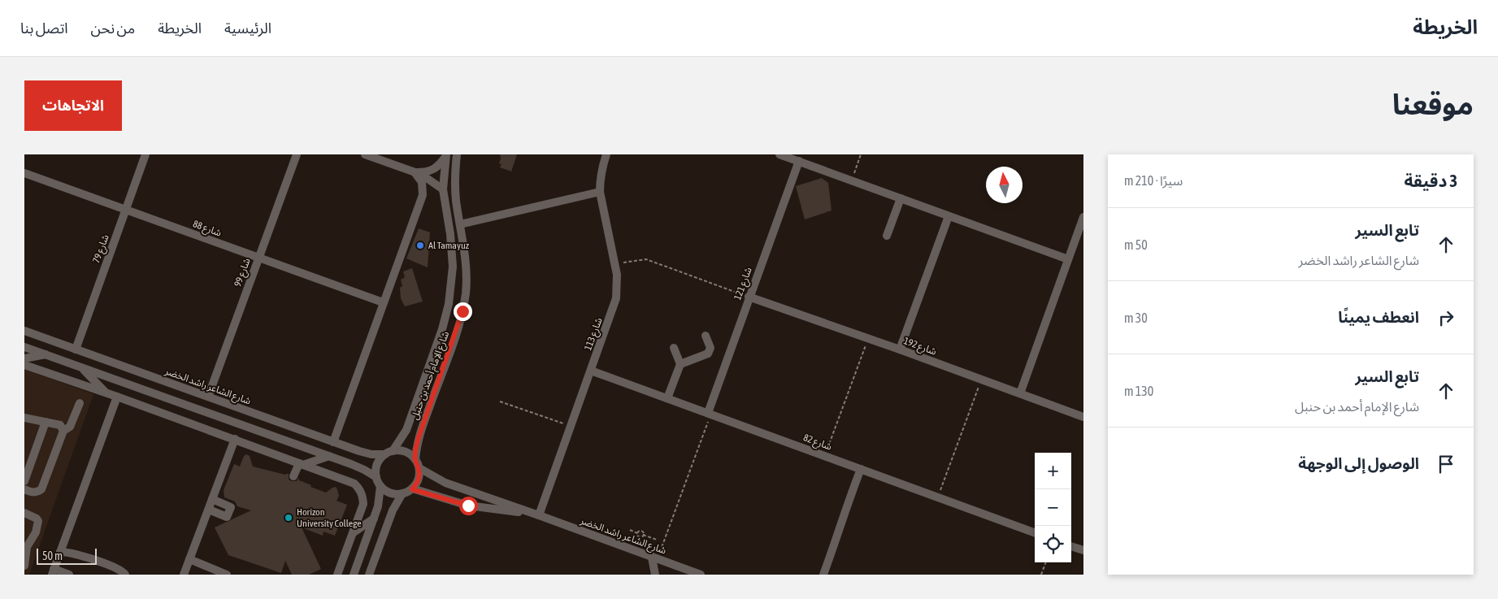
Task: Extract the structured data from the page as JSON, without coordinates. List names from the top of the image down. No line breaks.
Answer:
{"streets":{"street":["شارع 88","شارع 79","شارع 99","شارع 121","شارع 113","شارع 192","شارع الإمام أحمد بن حنبل","شارع الشاعر راشد الخضر","شارع 82"]},"crossings":[["شارع 88","شارع 79"],["شارع 88","شارع 99"],["شارع 79","شارع الشاعر راشد الخضر"],["شارع 99","شارع الشاعر راشد الخضر"],["شارع 121","شارع 192"],["شارع 121","شارع 82"],["شارع 113","شارع الشاعر راشد الخضر"],["شارع 113","شارع 82"],["شارع الإمام أحمد بن حنبل","شارع الشاعر راشد الخضر"]],"places":["Al Tamayuz","Horizon University College"],"scale_bar":"50 m","north":"top","page":{"header":"الخريطة","nav":["الرئيسية","الخريطة","من نحن","اتصل بنا"],"title":"موقعنا","buttons":"الاتجاهات","heading":["3 دقيقة","سيرًا · 210 m"],"list":[["تابع السير","شارع الشاعر راشد الخضر","50 m"],["انعطف يمينًا","30 m"],["تابع السير","شارع الإمام أحمد بن حنبل","130 m"],"الوصول إلى الوجهة"],"map_buttons":["+","−"],"scale":"50 m"}}
